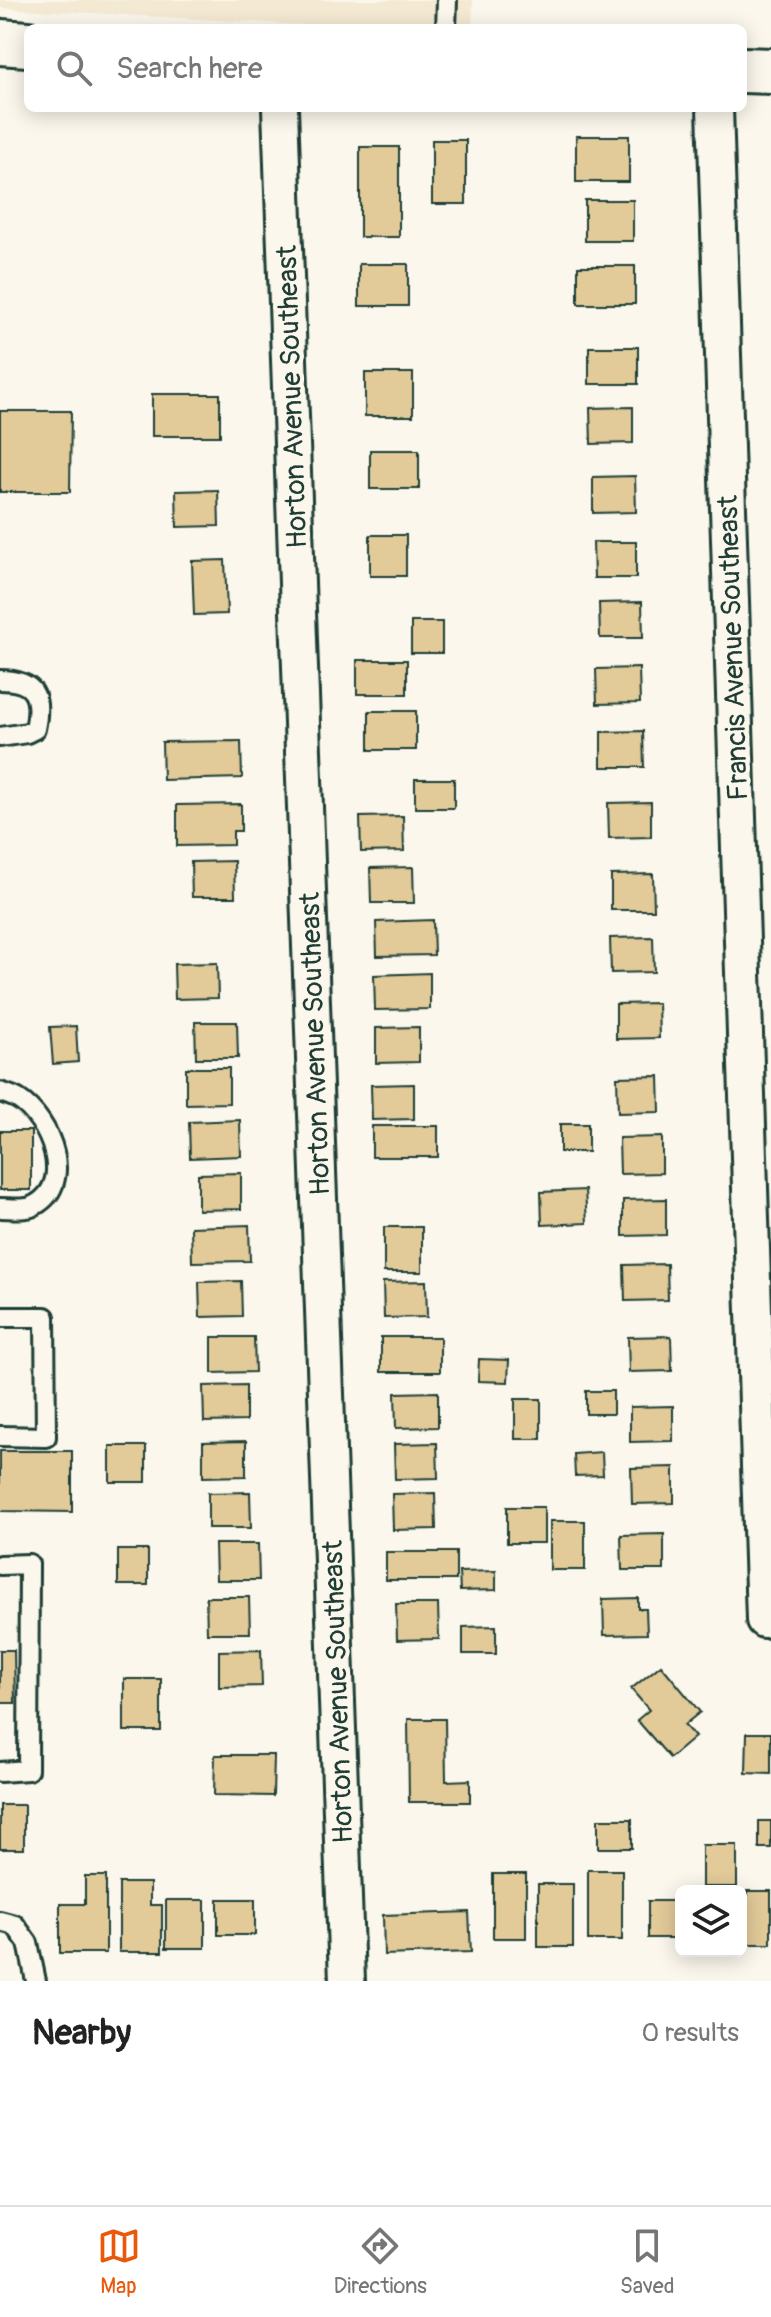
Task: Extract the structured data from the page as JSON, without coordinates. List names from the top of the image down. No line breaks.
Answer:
{"streets":{"street":["Horton Avenue Southeast","Francis Avenue Southeast"]},"page":{"search":"Search here","heading":["Nearby","0 results"],"nav":["Map","Directions","Saved"]}}
